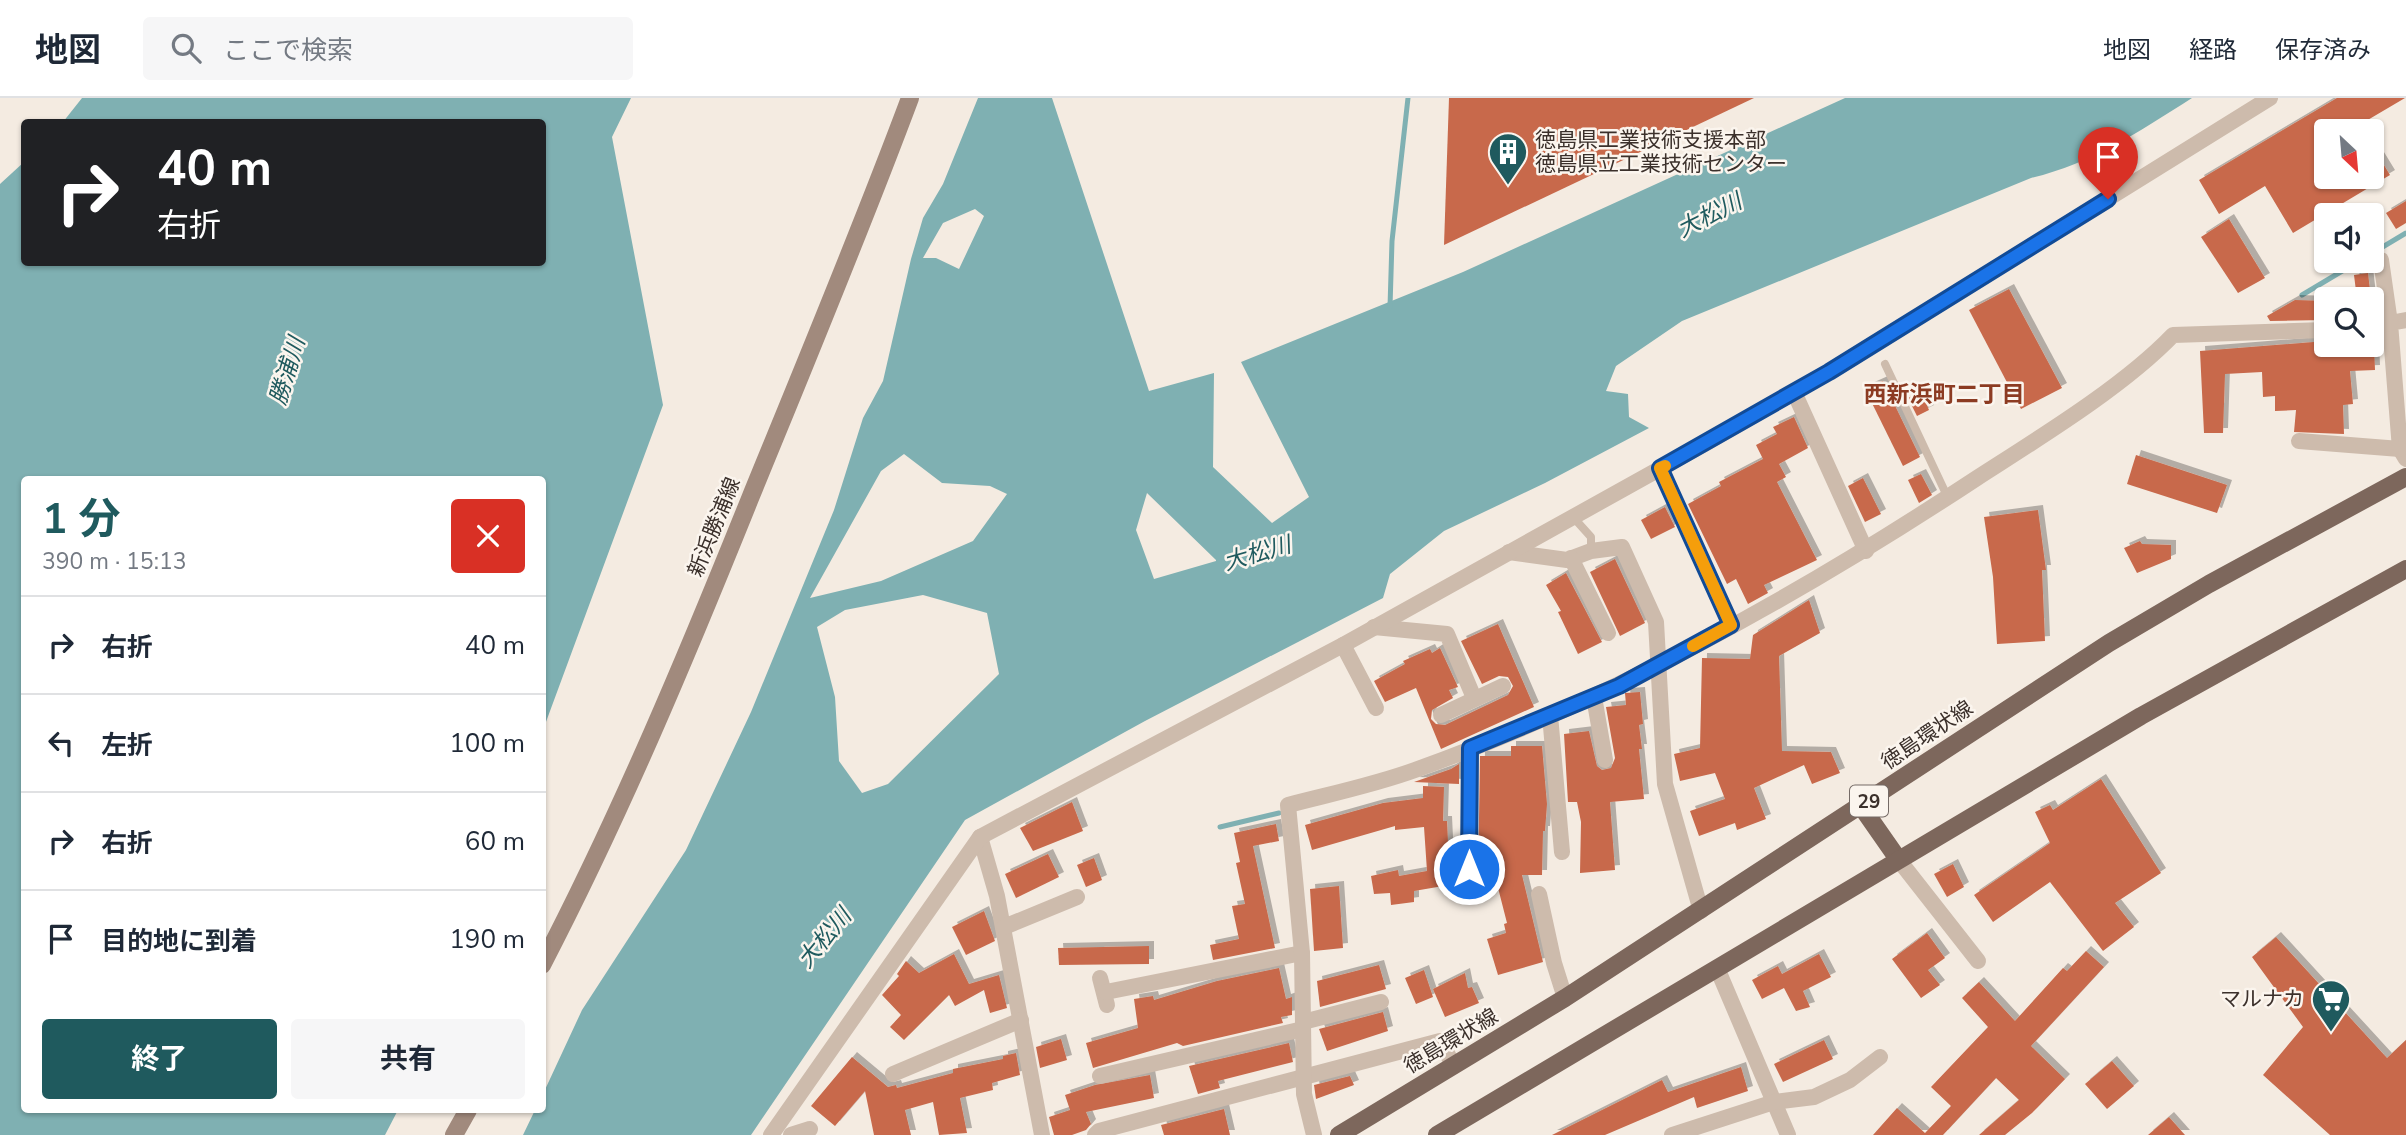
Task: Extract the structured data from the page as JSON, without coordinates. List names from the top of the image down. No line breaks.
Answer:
{"streets":{"main road":["新浜勝浦線","徳島環状線","29"]},"districts":["西新浜町二丁目"],"water":["大松川","勝浦川"],"places":{"building":["徳島県工業技術支援本部 徳島県立工業技術センター"],"supermarket":["マルナカ"]},"north":"bottom right","page":{"header":"地図","search":"ここで検索","nav":["地図","経路","保存済み"],"turn":["40 m","右折"],"heading":["1 分","390 m · 15:13"],"list":[{"name":"右折","value":"40 m"},{"name":"左折","value":"100 m"},{"name":"右折","value":"60 m"},{"name":"目的地に到着","value":"190 m"}],"buttons":["終了","共有"]}}
